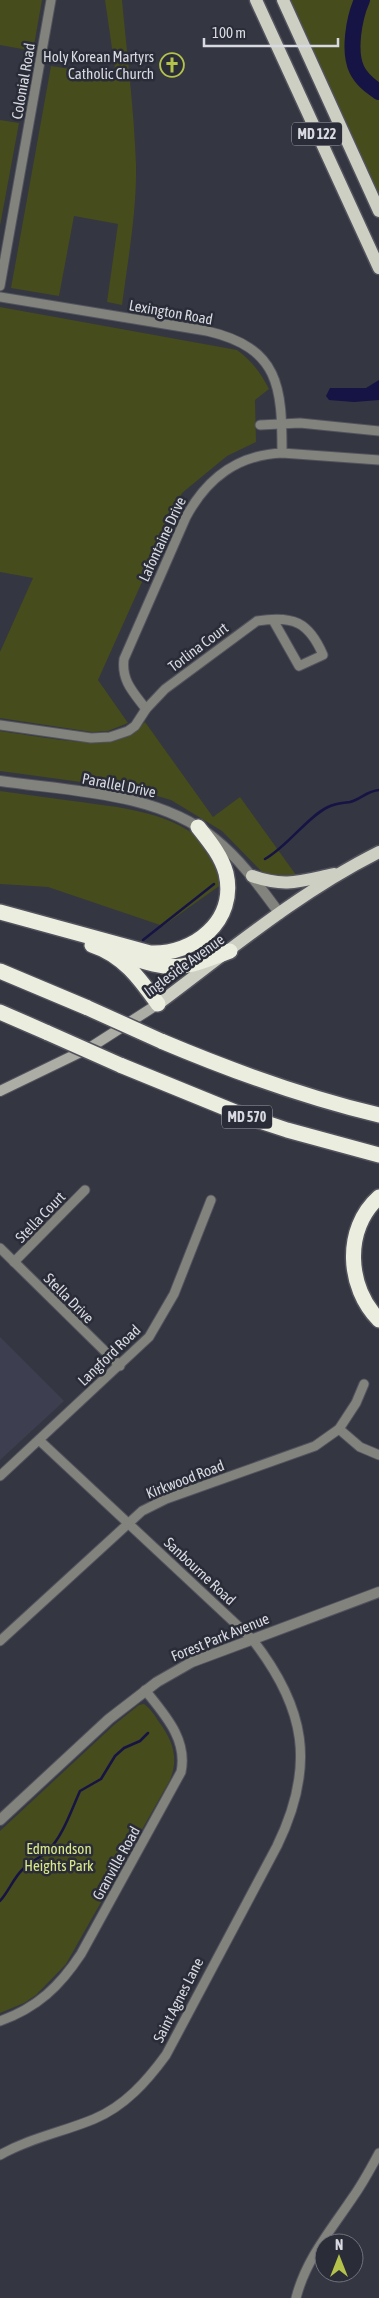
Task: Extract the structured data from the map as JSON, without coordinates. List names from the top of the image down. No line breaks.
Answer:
{"streets":{"highway":["MD 570"],"main road":["MD 122","Ingleside Avenue"],"street":["Colonial Road","Lexington Road","Lafontaine Drive","Torlina Court","Parallel Drive","Stella Court","Stella Drive","Langford Road","Kirkwood Road","Sanbourne Road","Forest Park Avenue","Granville Road","Saint Agnes Lane"]},"crossings":[["Lafontaine Drive","Torlina Court"],["Parallel Drive","Ingleside Avenue"],["Stella Court","Stella Drive"],["Stella Drive","Langford Road"],["Langford Road","Sanbourne Road"],["Kirkwood Road","Sanbourne Road"],["Sanbourne Road","Forest Park Avenue"],["Sanbourne Road","Saint Agnes Lane"],["Forest Park Avenue","Granville Road"]],"parks":["Edmondson Heights Park"],"places":{"church":["Holy Korean Martyrs Catholic Church"]},"scale_bar":"100 m","north":"top"}
